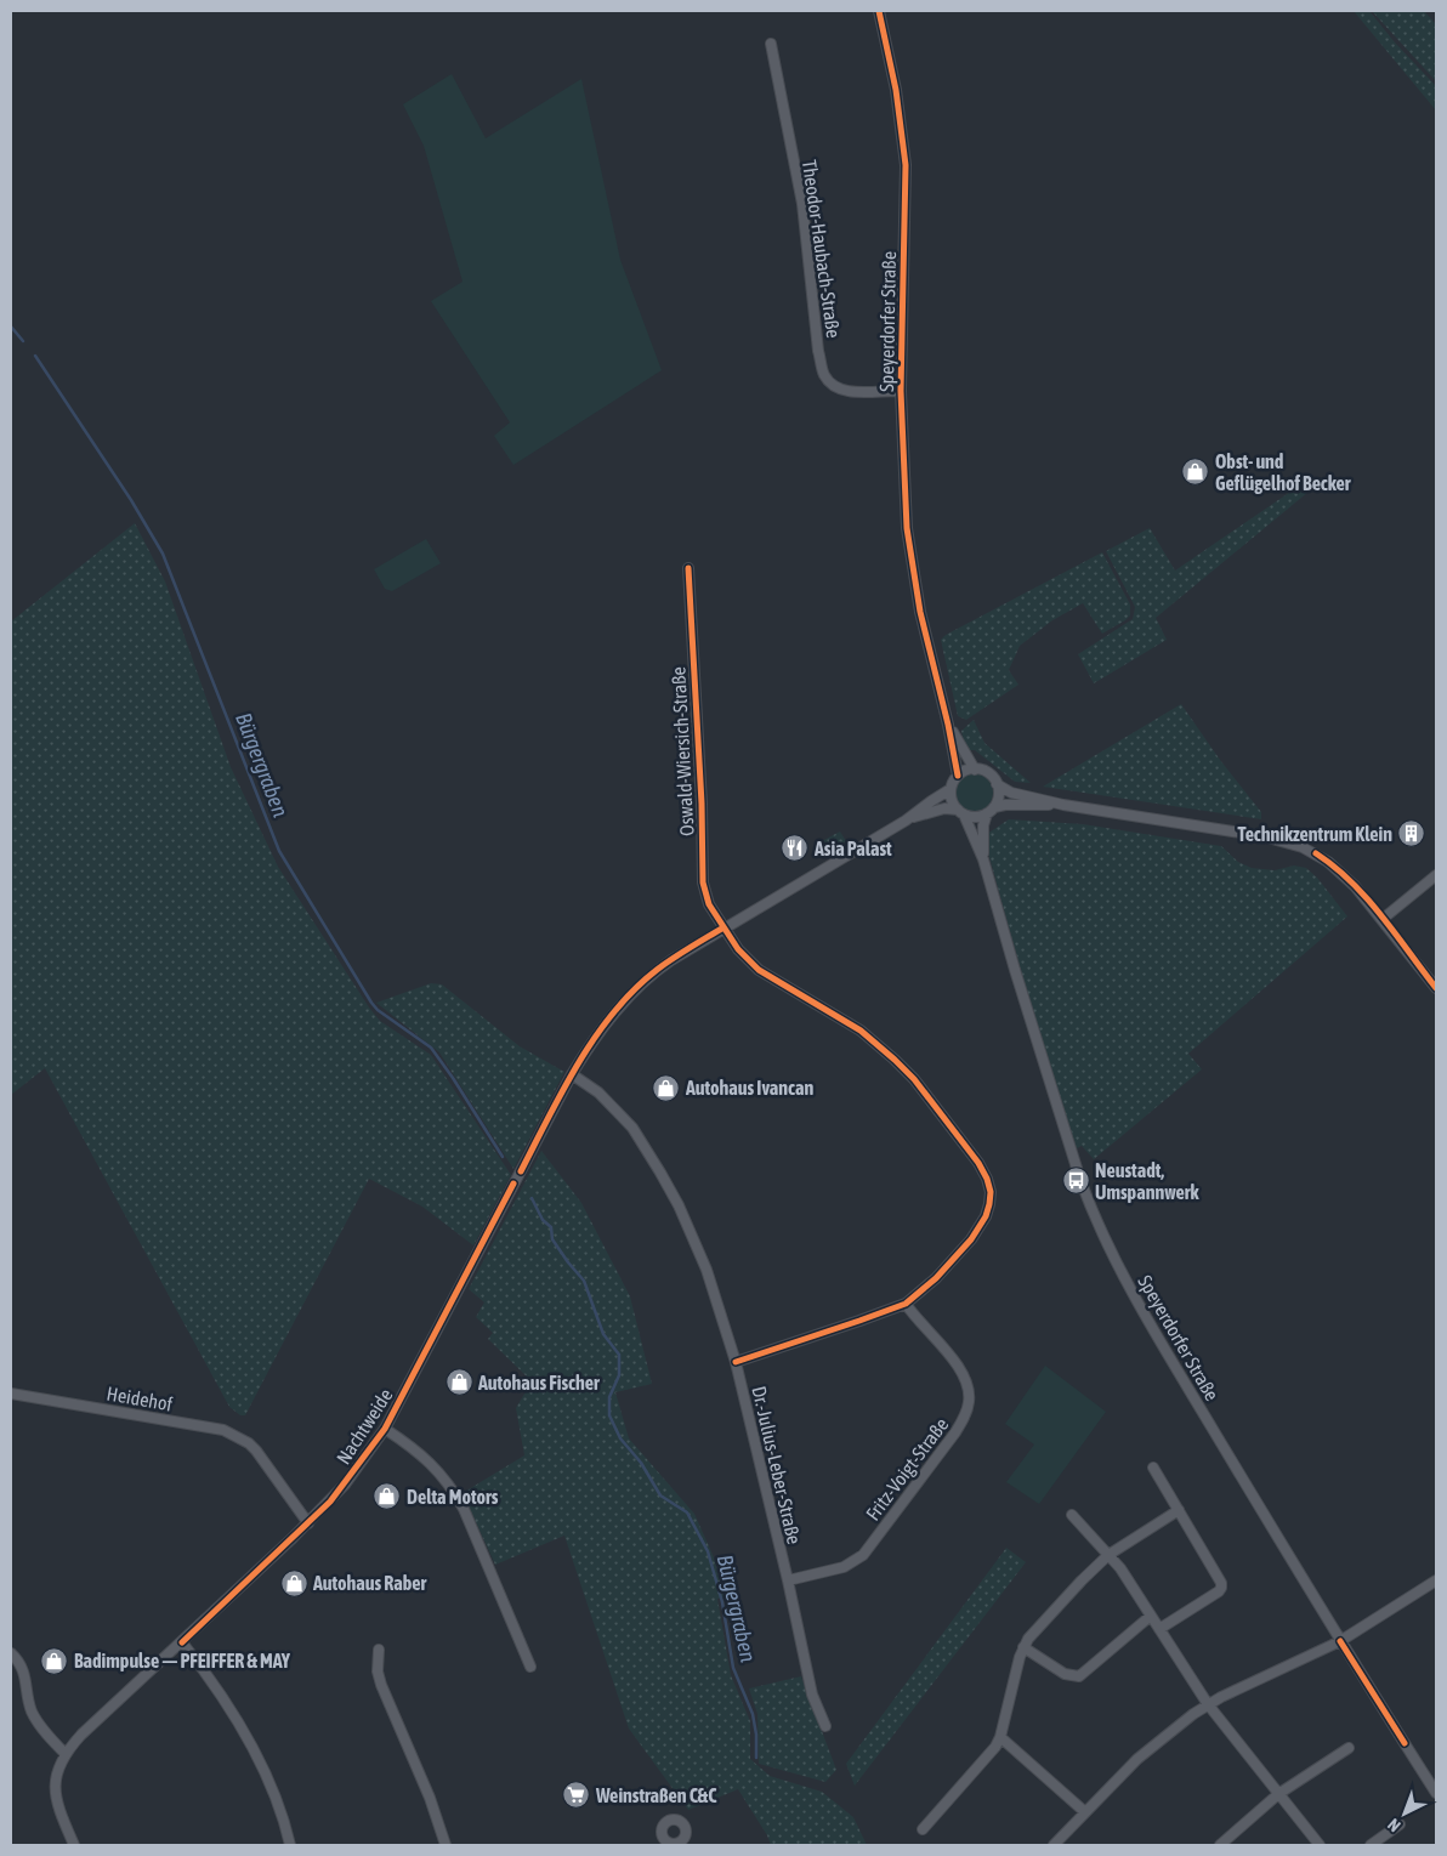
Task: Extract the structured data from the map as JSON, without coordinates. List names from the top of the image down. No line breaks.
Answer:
{"streets":{"street":["Theodor-Haubach-Straße","Speyerdorfer Straße","Oswald-Wiersich-Straße","Heidehof","Nachtweide","Dr.-Julius-Leber-Straße","Fritz-Voigt-Straße"]},"crossings":[["Theodor-Haubach-Straße","Speyerdorfer Straße"],["Speyerdorfer Straße","Nachtweide"],["Oswald-Wiersich-Straße","Nachtweide"],["Oswald-Wiersich-Straße","Dr.-Julius-Leber-Straße"],["Oswald-Wiersich-Straße","Fritz-Voigt-Straße"],["Heidehof","Nachtweide"],["Nachtweide","Dr.-Julius-Leber-Straße"],["Dr.-Julius-Leber-Straße","Fritz-Voigt-Straße"]],"water":["Bürgergraben"],"places":{"shop":["Obst- und Geflügelhof Becker","Autohaus Ivancan","Autohaus Fischer","Delta Motors","Autohaus Raber","Badimpulse — PFEIFFER & MAY"],"building":["Technikzentrum Klein"],"restaurant":["Asia Palast"],"bus stop":["Neustadt, Umspannwerk"],"supermarket":["Weinstraßen C&C"]},"north":"bottom left"}
